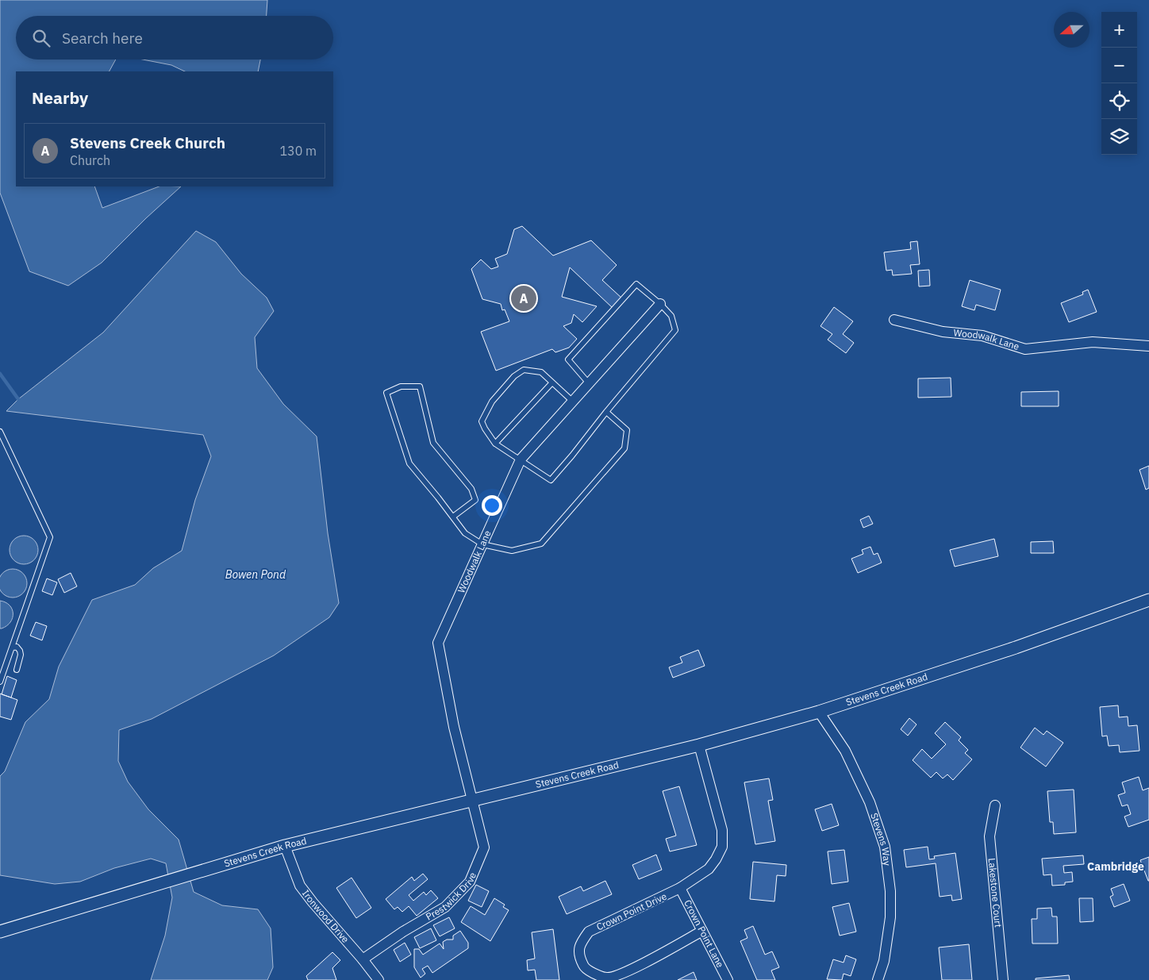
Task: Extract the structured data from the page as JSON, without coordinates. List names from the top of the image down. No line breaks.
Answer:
{"streets":{"street":["Woodwalk Lane","Stevens Creek Road","Stevens Way","Lakestone Court","Prestwick Drive","Crown Point Drive","Ironwood Drive","Crown Point Lane"]},"crossings":[["Woodwalk Lane","Stevens Creek Road"],["Woodwalk Lane","Prestwick Drive"],["Stevens Creek Road","Stevens Way"],["Stevens Creek Road","Prestwick Drive"],["Stevens Creek Road","Crown Point Drive"],["Stevens Creek Road","Ironwood Drive"],["Prestwick Drive","Ironwood Drive"],["Crown Point Drive","Crown Point Lane"]],"districts":["Cambridge"],"water":["Bowen Pond"],"north":"left","page":{"map_buttons":["+","−"],"search":"Search here","heading":"Nearby","list":[{"mark":"A","name":"Stevens Creek Church","note":"Church","value":"130 m"}],"pins":"A"}}
